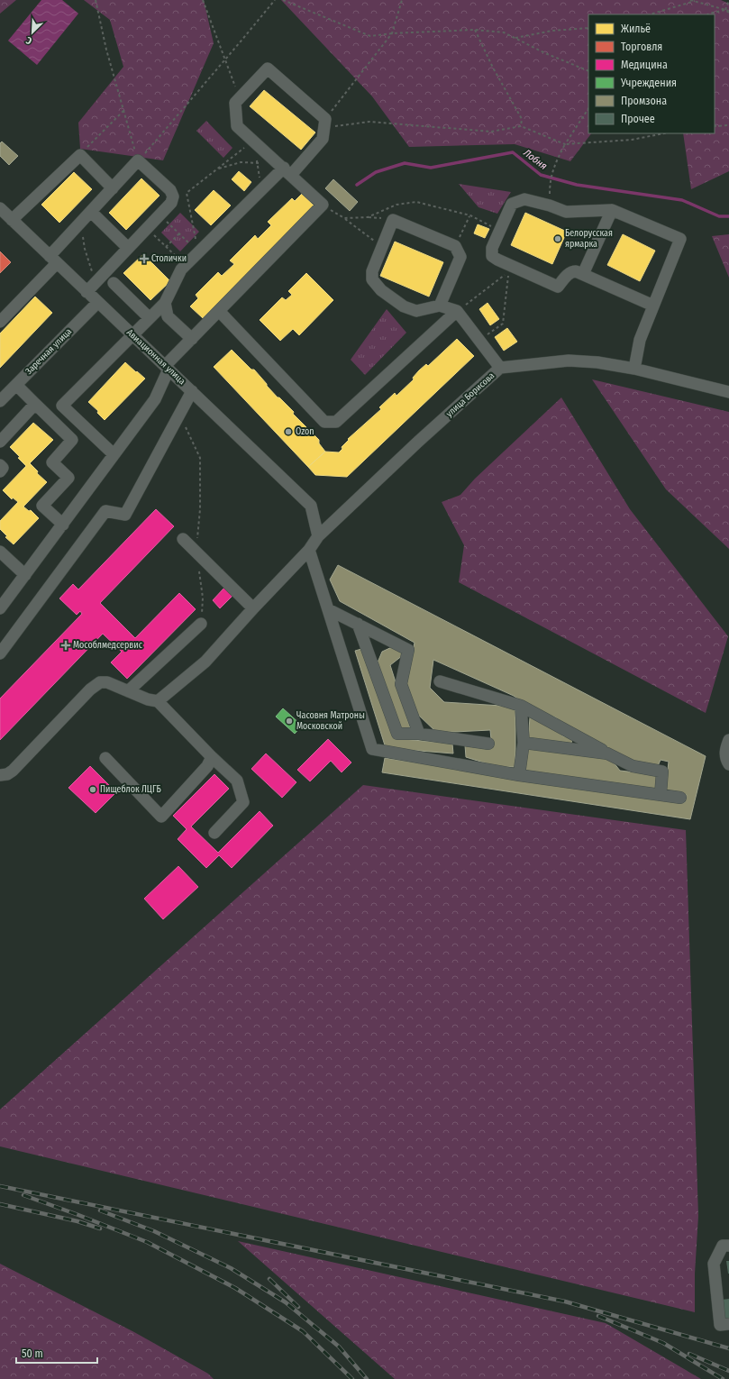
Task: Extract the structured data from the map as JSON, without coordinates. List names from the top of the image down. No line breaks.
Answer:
{"streets":{"street":["Заречная улица","Авиационная улица","улица Борисова"]},"crossings":[["Заречная улица","Авиационная улица"],["Авиационная улица","улица Борисова"]],"water":["Лобня"],"places":{"other":["Белорусская ярмарка","Ozon","Часовня Матроны Московской","Пищеблок ЛЦГБ"],"health":["Столички","Мособлмедсервис"]},"legend":["Жильё","Торговля","Медицина","Учреждения","Промзона","Прочее"],"scale_bar":"50 m","north":"bottom left"}
